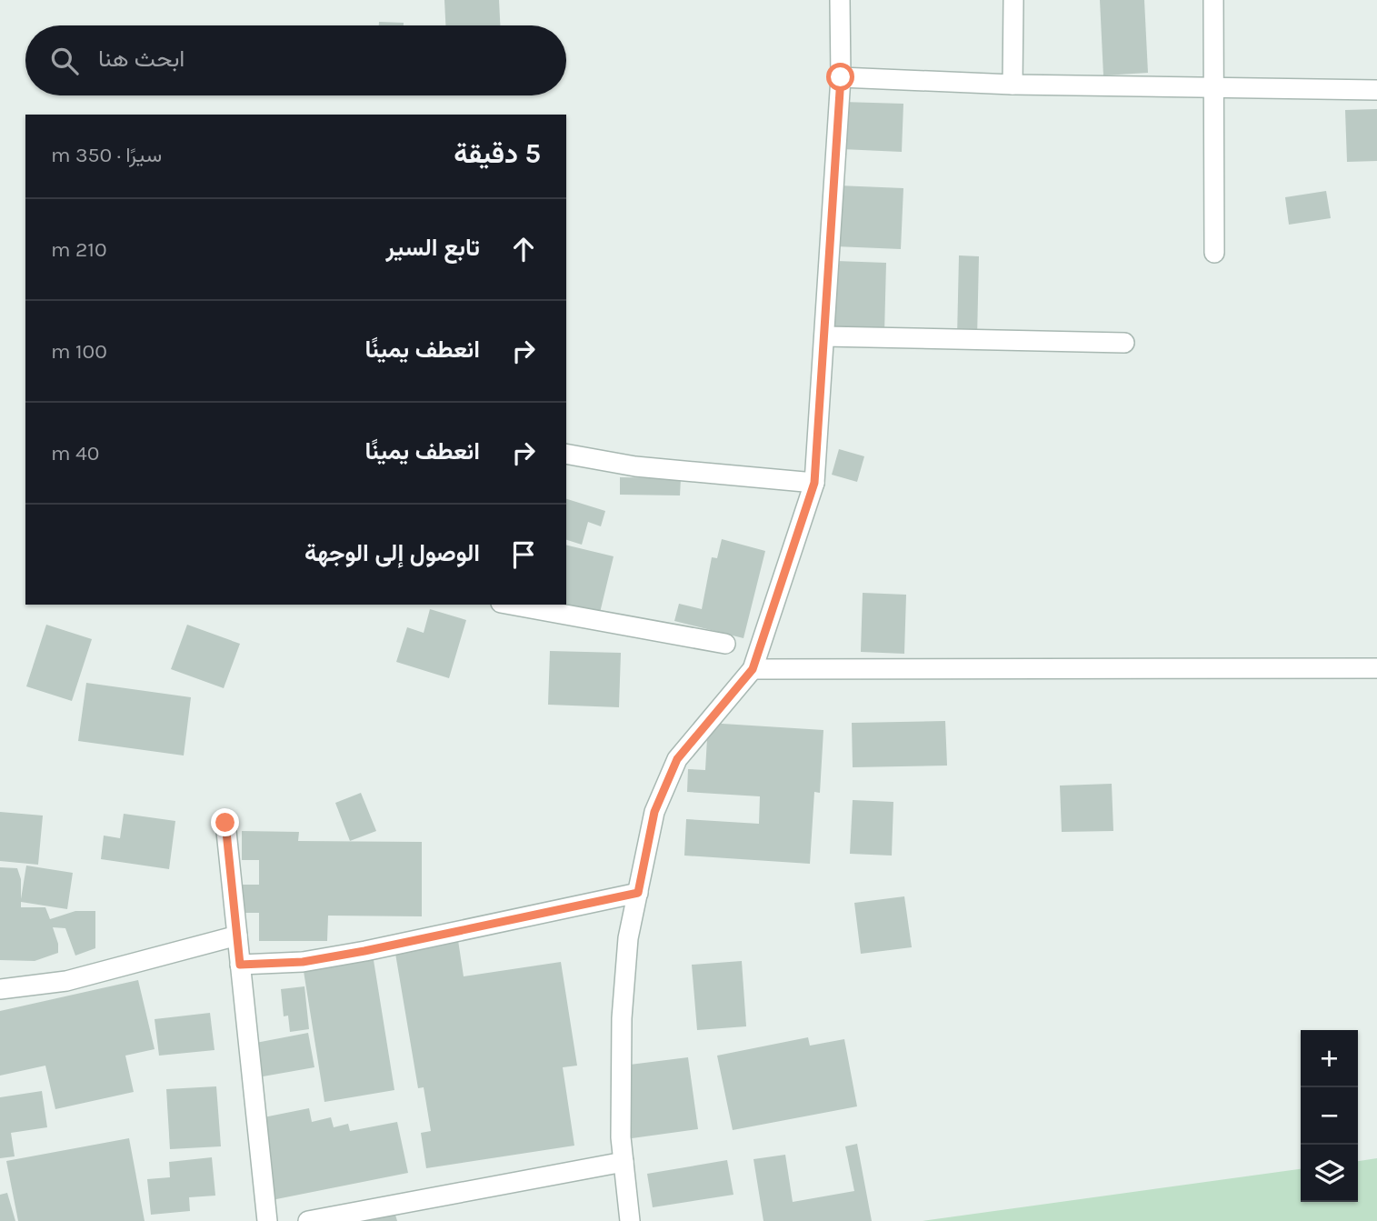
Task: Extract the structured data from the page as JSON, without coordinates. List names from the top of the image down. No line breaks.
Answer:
{"page":{"search":"ابحث هنا","heading":["5 دقيقة","سيرًا · 350 m"],"list":[["تابع السير","210 m"],["انعطف يمينًا","100 m"],["انعطف يمينًا","40 m"],"الوصول إلى الوجهة"],"map_buttons":["+","−"]}}
